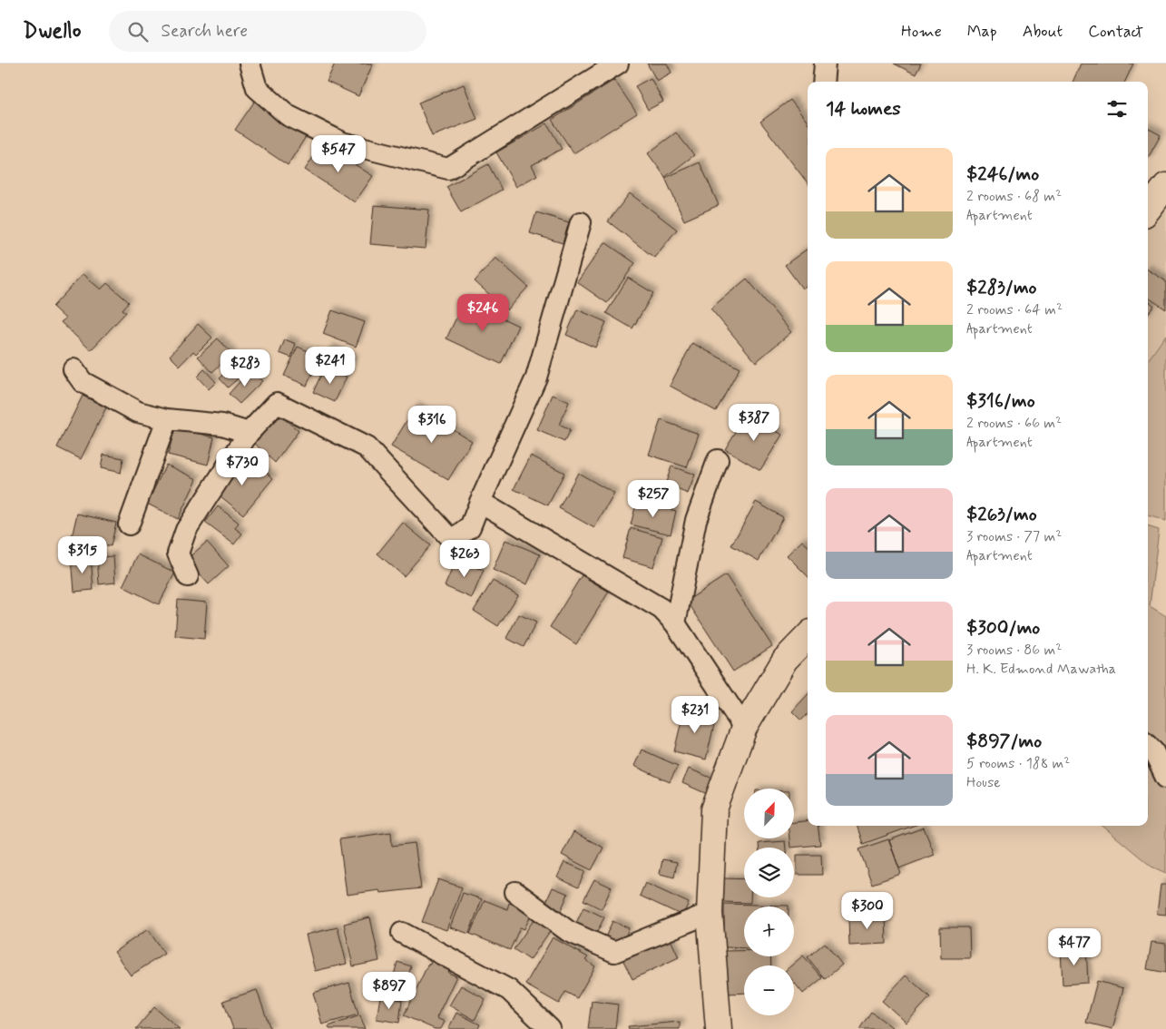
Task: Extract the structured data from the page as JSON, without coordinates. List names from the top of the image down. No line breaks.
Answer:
{"north":"top right","page":{"header":"Dwello","search":"Search here","nav":["Home","Map","About","Contact"],"heading":"14 homes","price":["$547","$246","$241","$283","$387","$316","$730","$257","$315","$263","$231","$300","$477","$897"],"list":[{"name":"$246/mo","note":"2 rooms · 68 m² · Apartment"},{"name":"$283/mo","note":"2 rooms · 64 m² · Apartment"},{"name":"$316/mo","note":"2 rooms · 66 m² · Apartment"},{"name":"$263/mo","note":"3 rooms · 77 m² · Apartment"},{"name":"$300/mo","note":"3 rooms · 86 m² · H. K. Edmond Mawatha"},{"name":"$897/mo","note":"5 rooms · 188 m² · House"}],"map_buttons":["+","−"]}}
